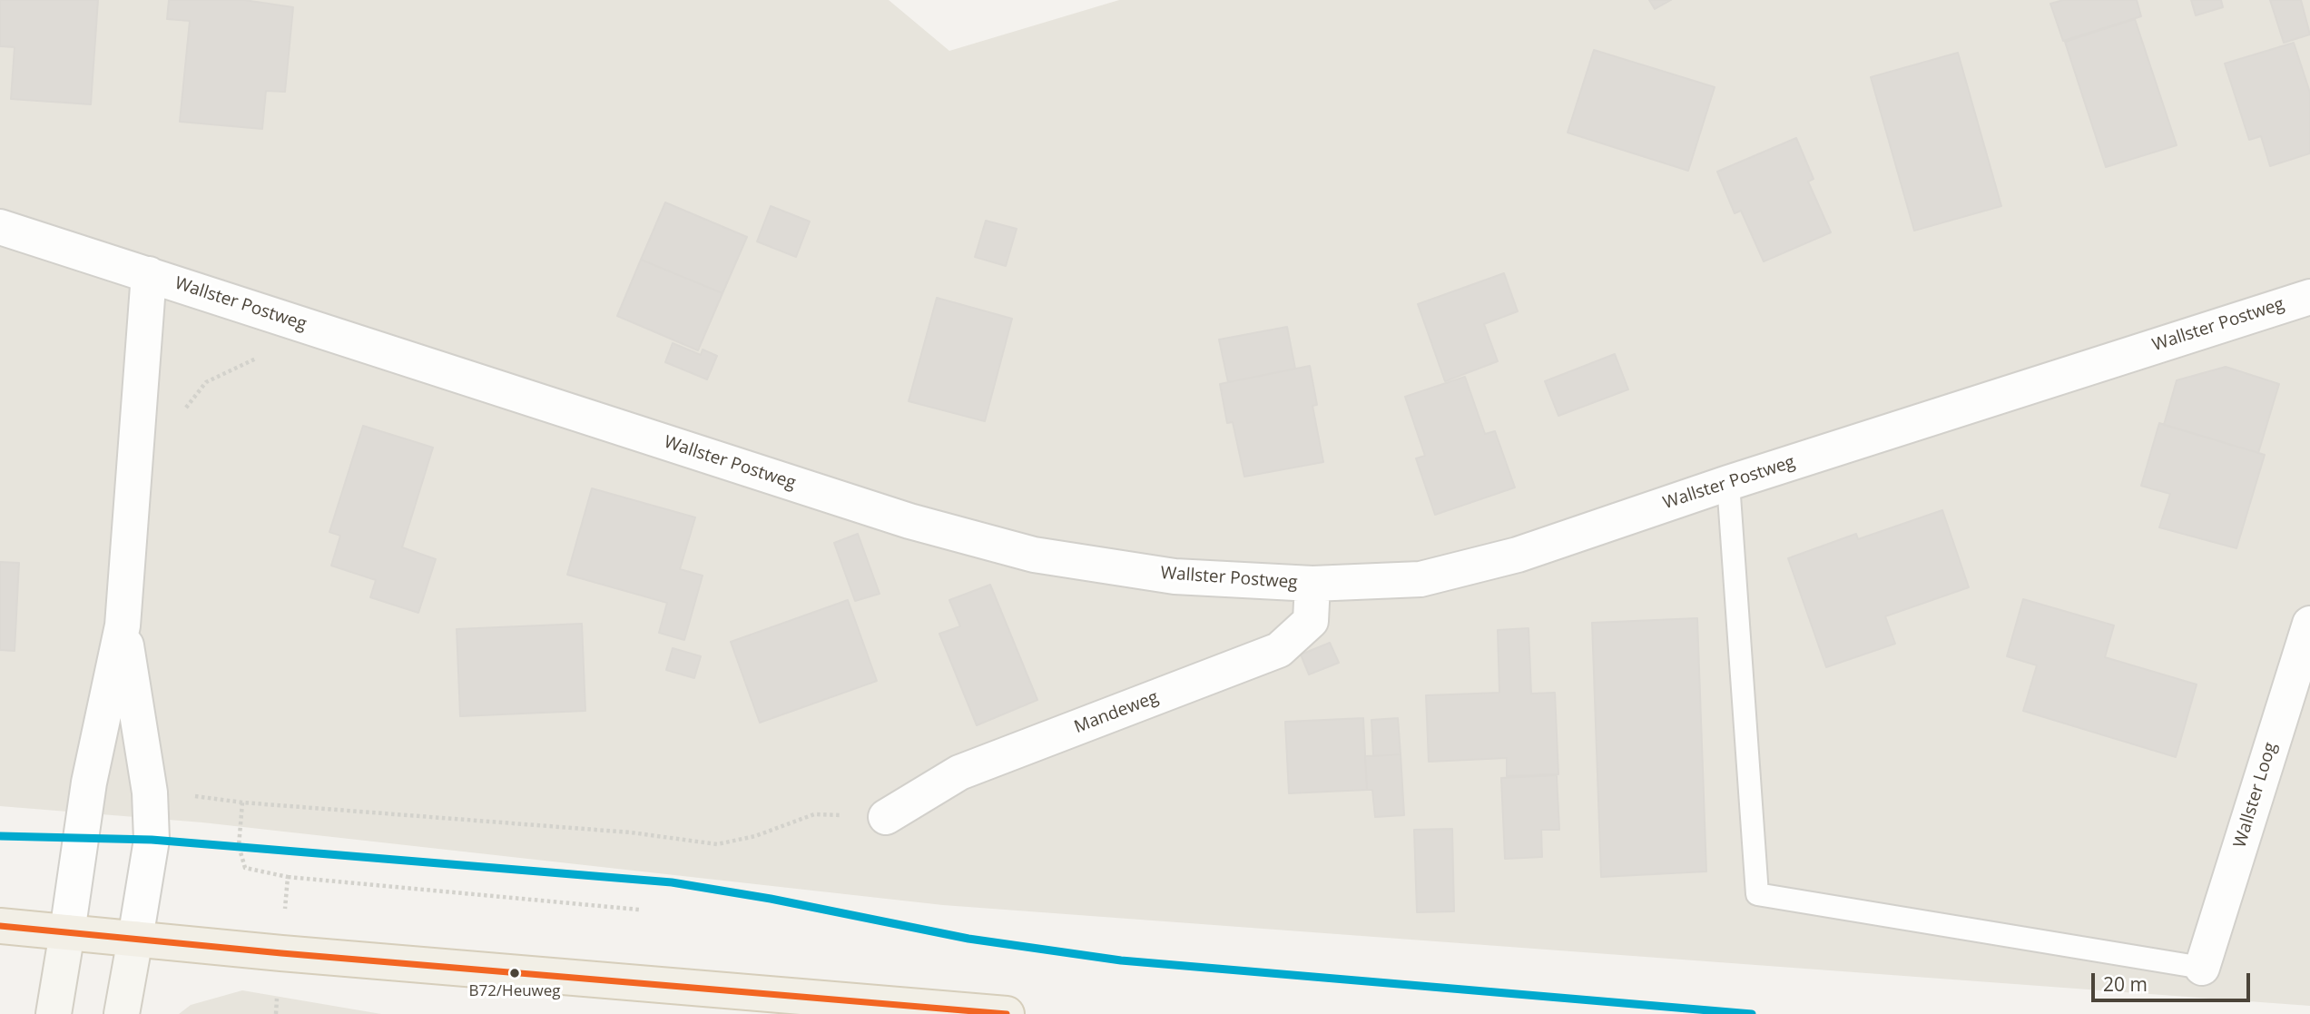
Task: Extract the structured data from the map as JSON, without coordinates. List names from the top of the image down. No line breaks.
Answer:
{"streets":{"street":["Wallster Postweg","Mandeweg","Wallster Loog"]},"crossings":[["Wallster Postweg","Mandeweg"]],"places":["B72/Heuweg"],"scale_bar":"20 m"}
